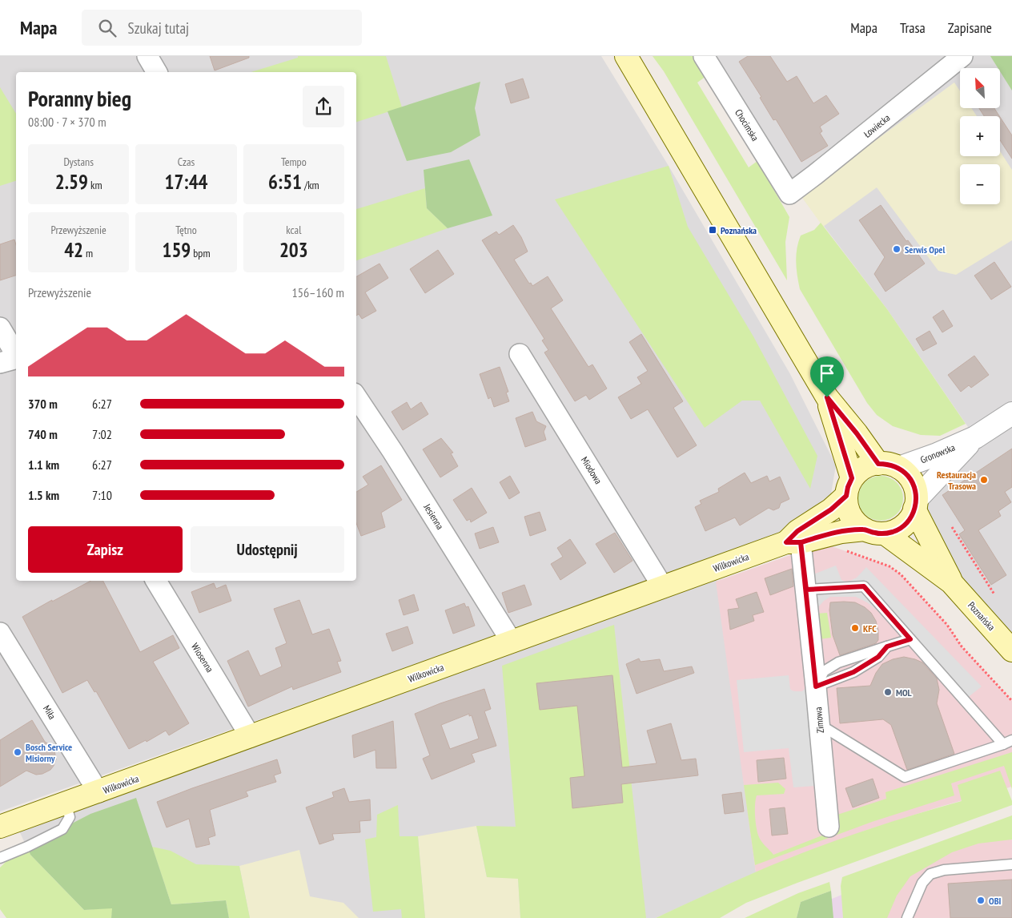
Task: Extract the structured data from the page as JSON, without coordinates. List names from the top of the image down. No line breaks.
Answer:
{"streets":{"main road":["Wilkowicka","Poznańska"],"street":["Chocimska","Łowiecka","Gronowska","Miodowa","Jesienna","Wiosenna","Miła","Zimowa"]},"crossings":[["Chocimska","Łowiecka"],["Gronowska","Wilkowicka"],["Gronowska","Poznańska"],["Miodowa","Wilkowicka"],["Jesienna","Wilkowicka"],["Wilkowicka","Poznańska"],["Wilkowicka","Wiosenna"],["Wilkowicka","Miła"],["Wilkowicka","Zimowa"]],"places":{"transit":["Poznańska"],"other":["Serwis Opel","Restauracja Trasowa","KFC","MOL","Bosch Service Misiorny","OBI"]},"north":"top left","page":{"header":"Mapa","search":"Szukaj tutaj","nav":["Mapa","Trasa","Zapisane"],"map_buttons":["+","−"],"heading":["Poranny bieg","08:00 · 7 × 370 m"],"stats":[["Dystans","2.59 km"],["Czas","17:44"],["Tempo","6:51 /km"],["Przewyższenie","42 m"],["Tętno","159 bpm"],["kcal","203"]],"chart":["Przewyższenie","156–160 m"],"list":[{"name":"370 m","note":"6:27"},{"name":"740 m","note":"7:02"},{"name":"1.1 km","note":"6:27"},{"name":"1.5 km","note":"7:10"}],"buttons":["Zapisz","Udostępnij"]}}
